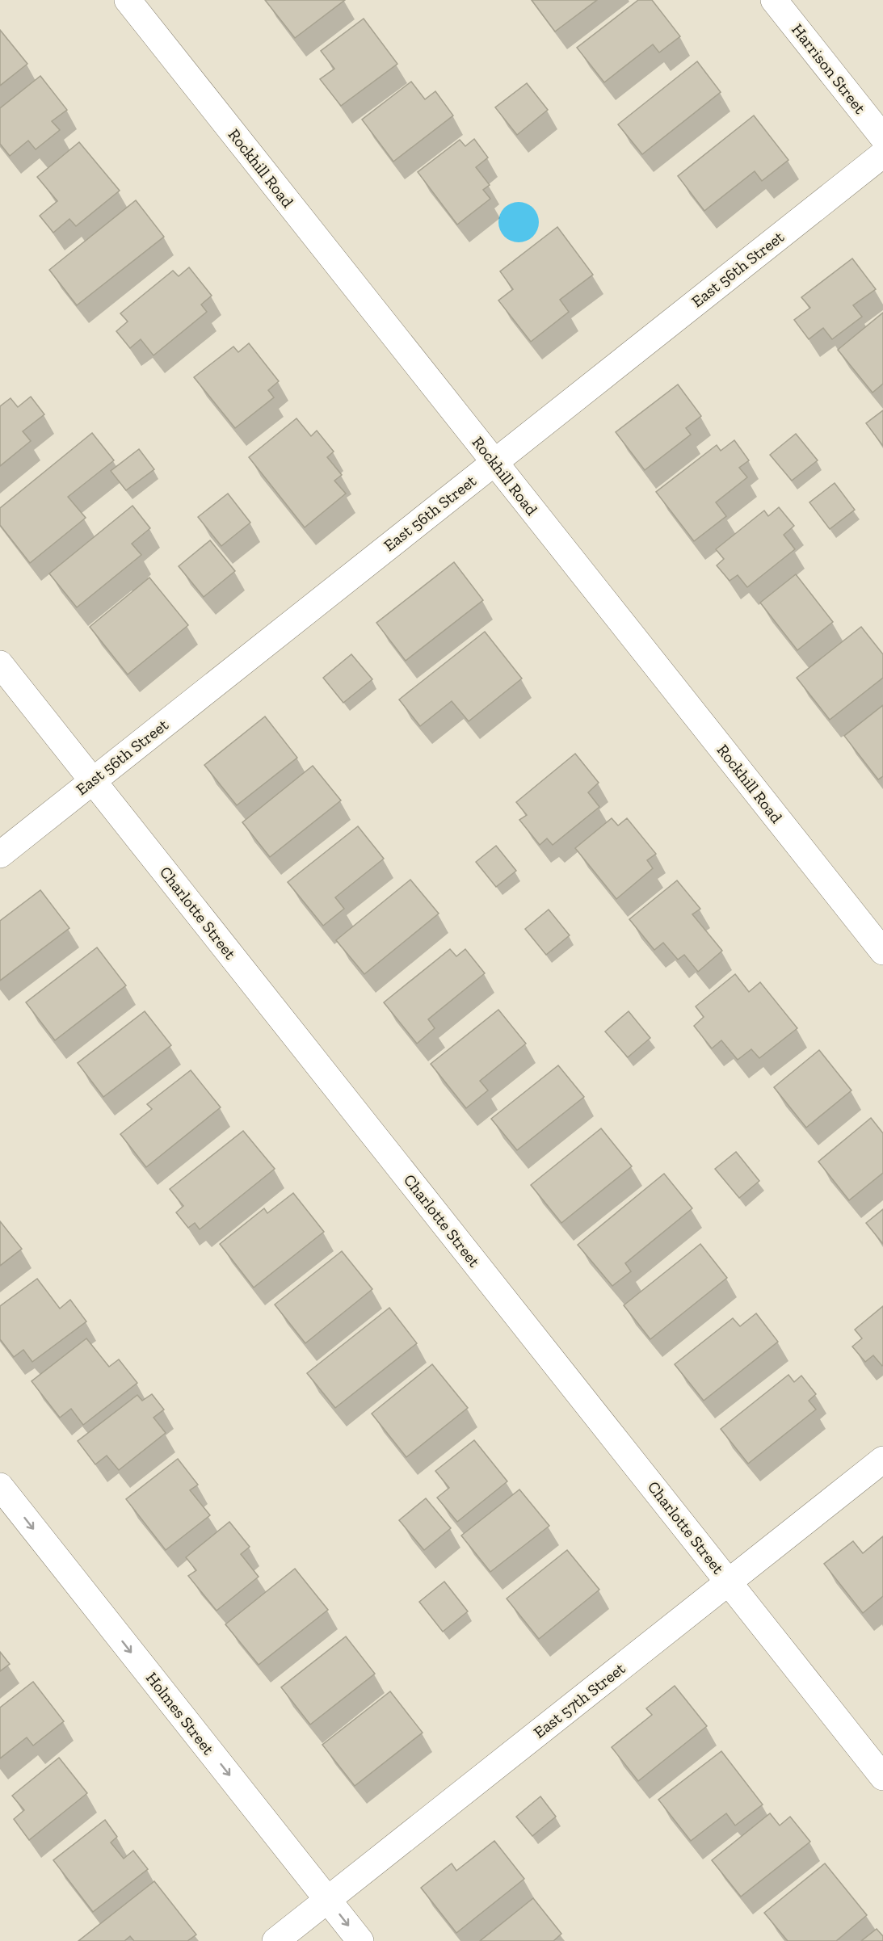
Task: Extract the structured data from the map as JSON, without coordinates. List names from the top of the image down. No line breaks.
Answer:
{"streets":{"street":["Harrison Street","Rockhill Road","East 56th Street","Charlotte Street","East 57th Street","Holmes Street"]},"crossings":[["Rockhill Road","East 56th Street"],["East 56th Street","Charlotte Street"],["Charlotte Street","East 57th Street"],["East 57th Street","Holmes Street"]],"one_way":["Holmes Street"]}
